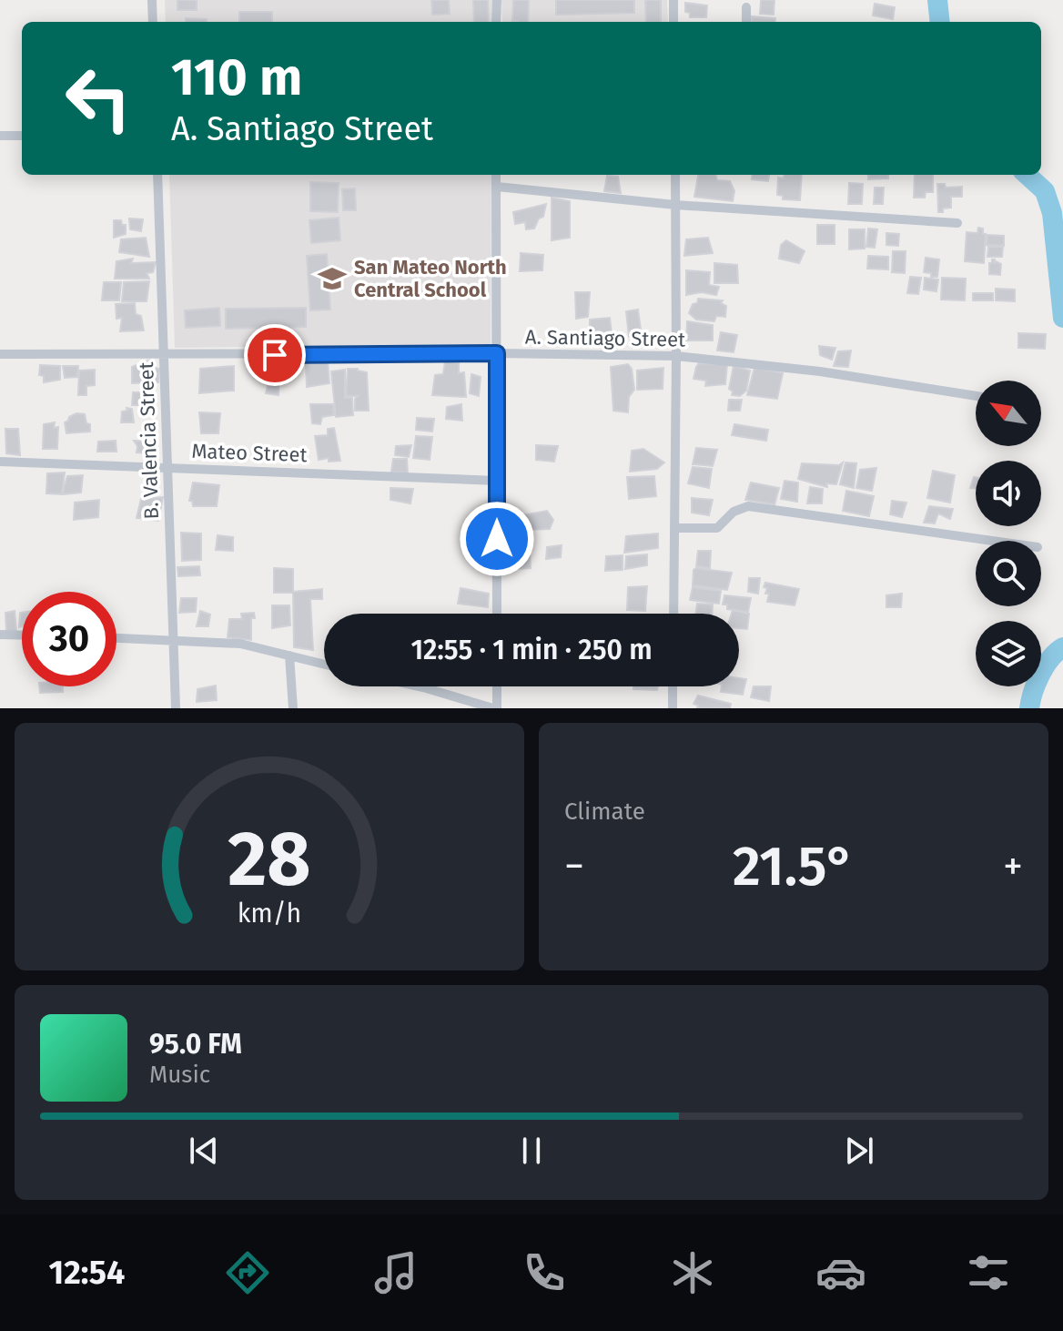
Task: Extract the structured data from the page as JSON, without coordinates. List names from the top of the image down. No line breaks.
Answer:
{"streets":{"street":["A. Santiago Street","B. Valencia Street","Mateo Street"]},"crossings":[["A. Santiago Street","B. Valencia Street"],["B. Valencia Street","Mateo Street"]],"places":{"school or university":["San Mateo North Central School"]},"north":"top left","page":{"turn":["110 m","A. Santiago Street"],"limit":"30","trip":"12:55 · 1 min · 250 m","tile":"Climate","heat":["−","21.5°","+"],"song":["95.0 FM","Music"],"tabs":"12:54","gauge":["28","km/h"]}}
